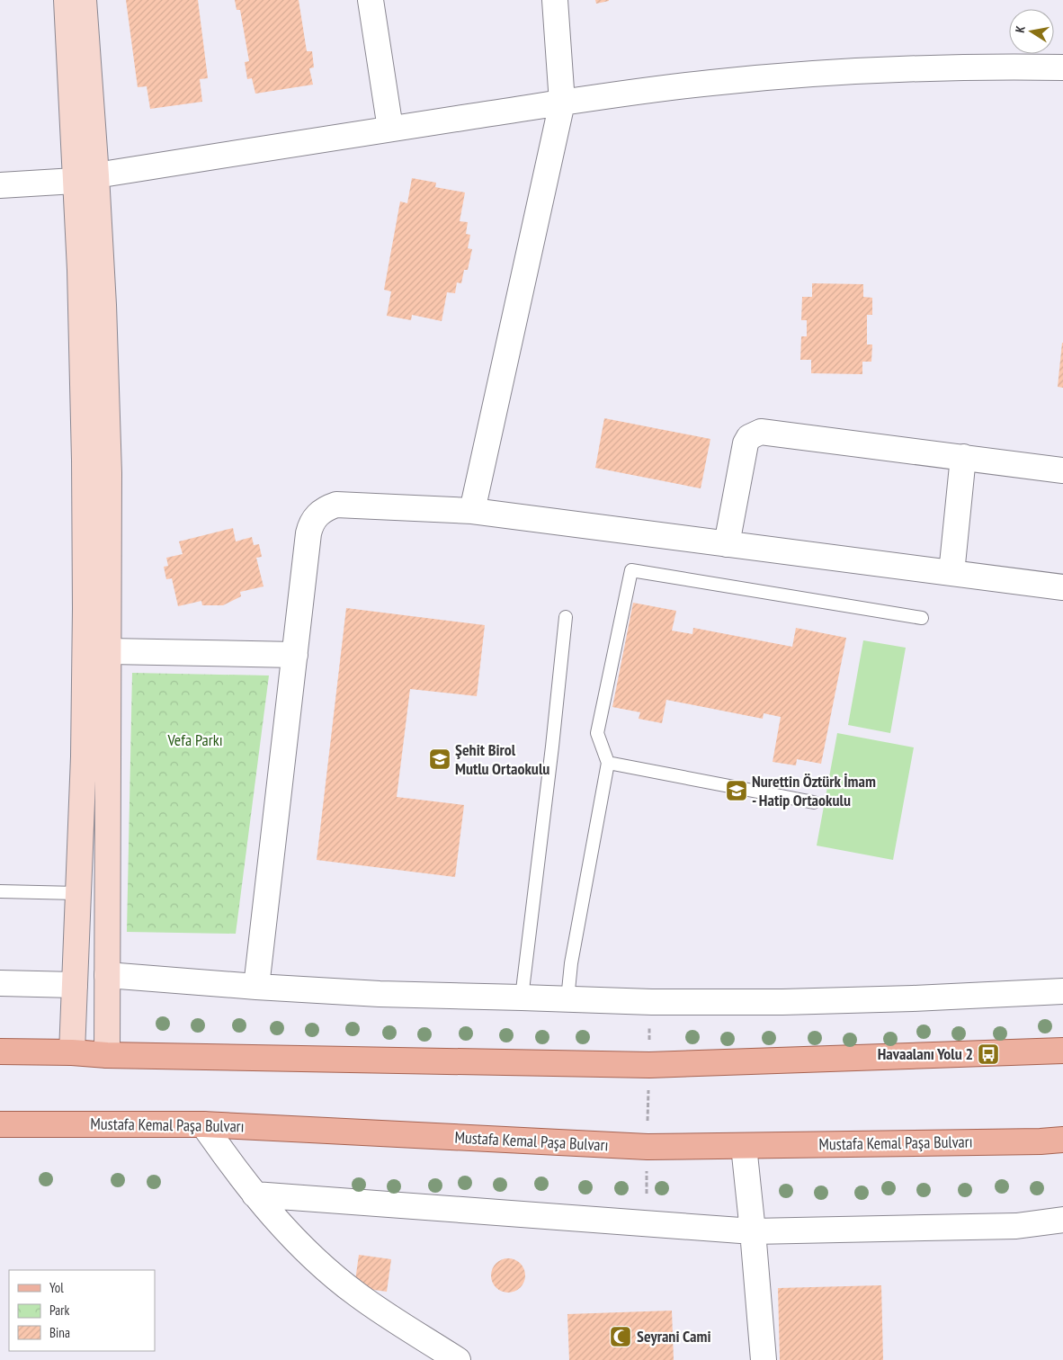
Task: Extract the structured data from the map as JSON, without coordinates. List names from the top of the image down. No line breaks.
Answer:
{"streets":{"main road":["Mustafa Kemal Paşa Bulvarı"]},"parks":["Vefa Parkı"],"places":{"school or university":["Şehit Birol Mutlu Ortaokulu","Nurettin Öztürk İmam - Hatip Ortaokulu"],"bus stop":["Havaalanı Yolu 2"],"mosque":["Seyrani Cami"]},"legend":["Yol","Park","Bina"],"north":"left"}
